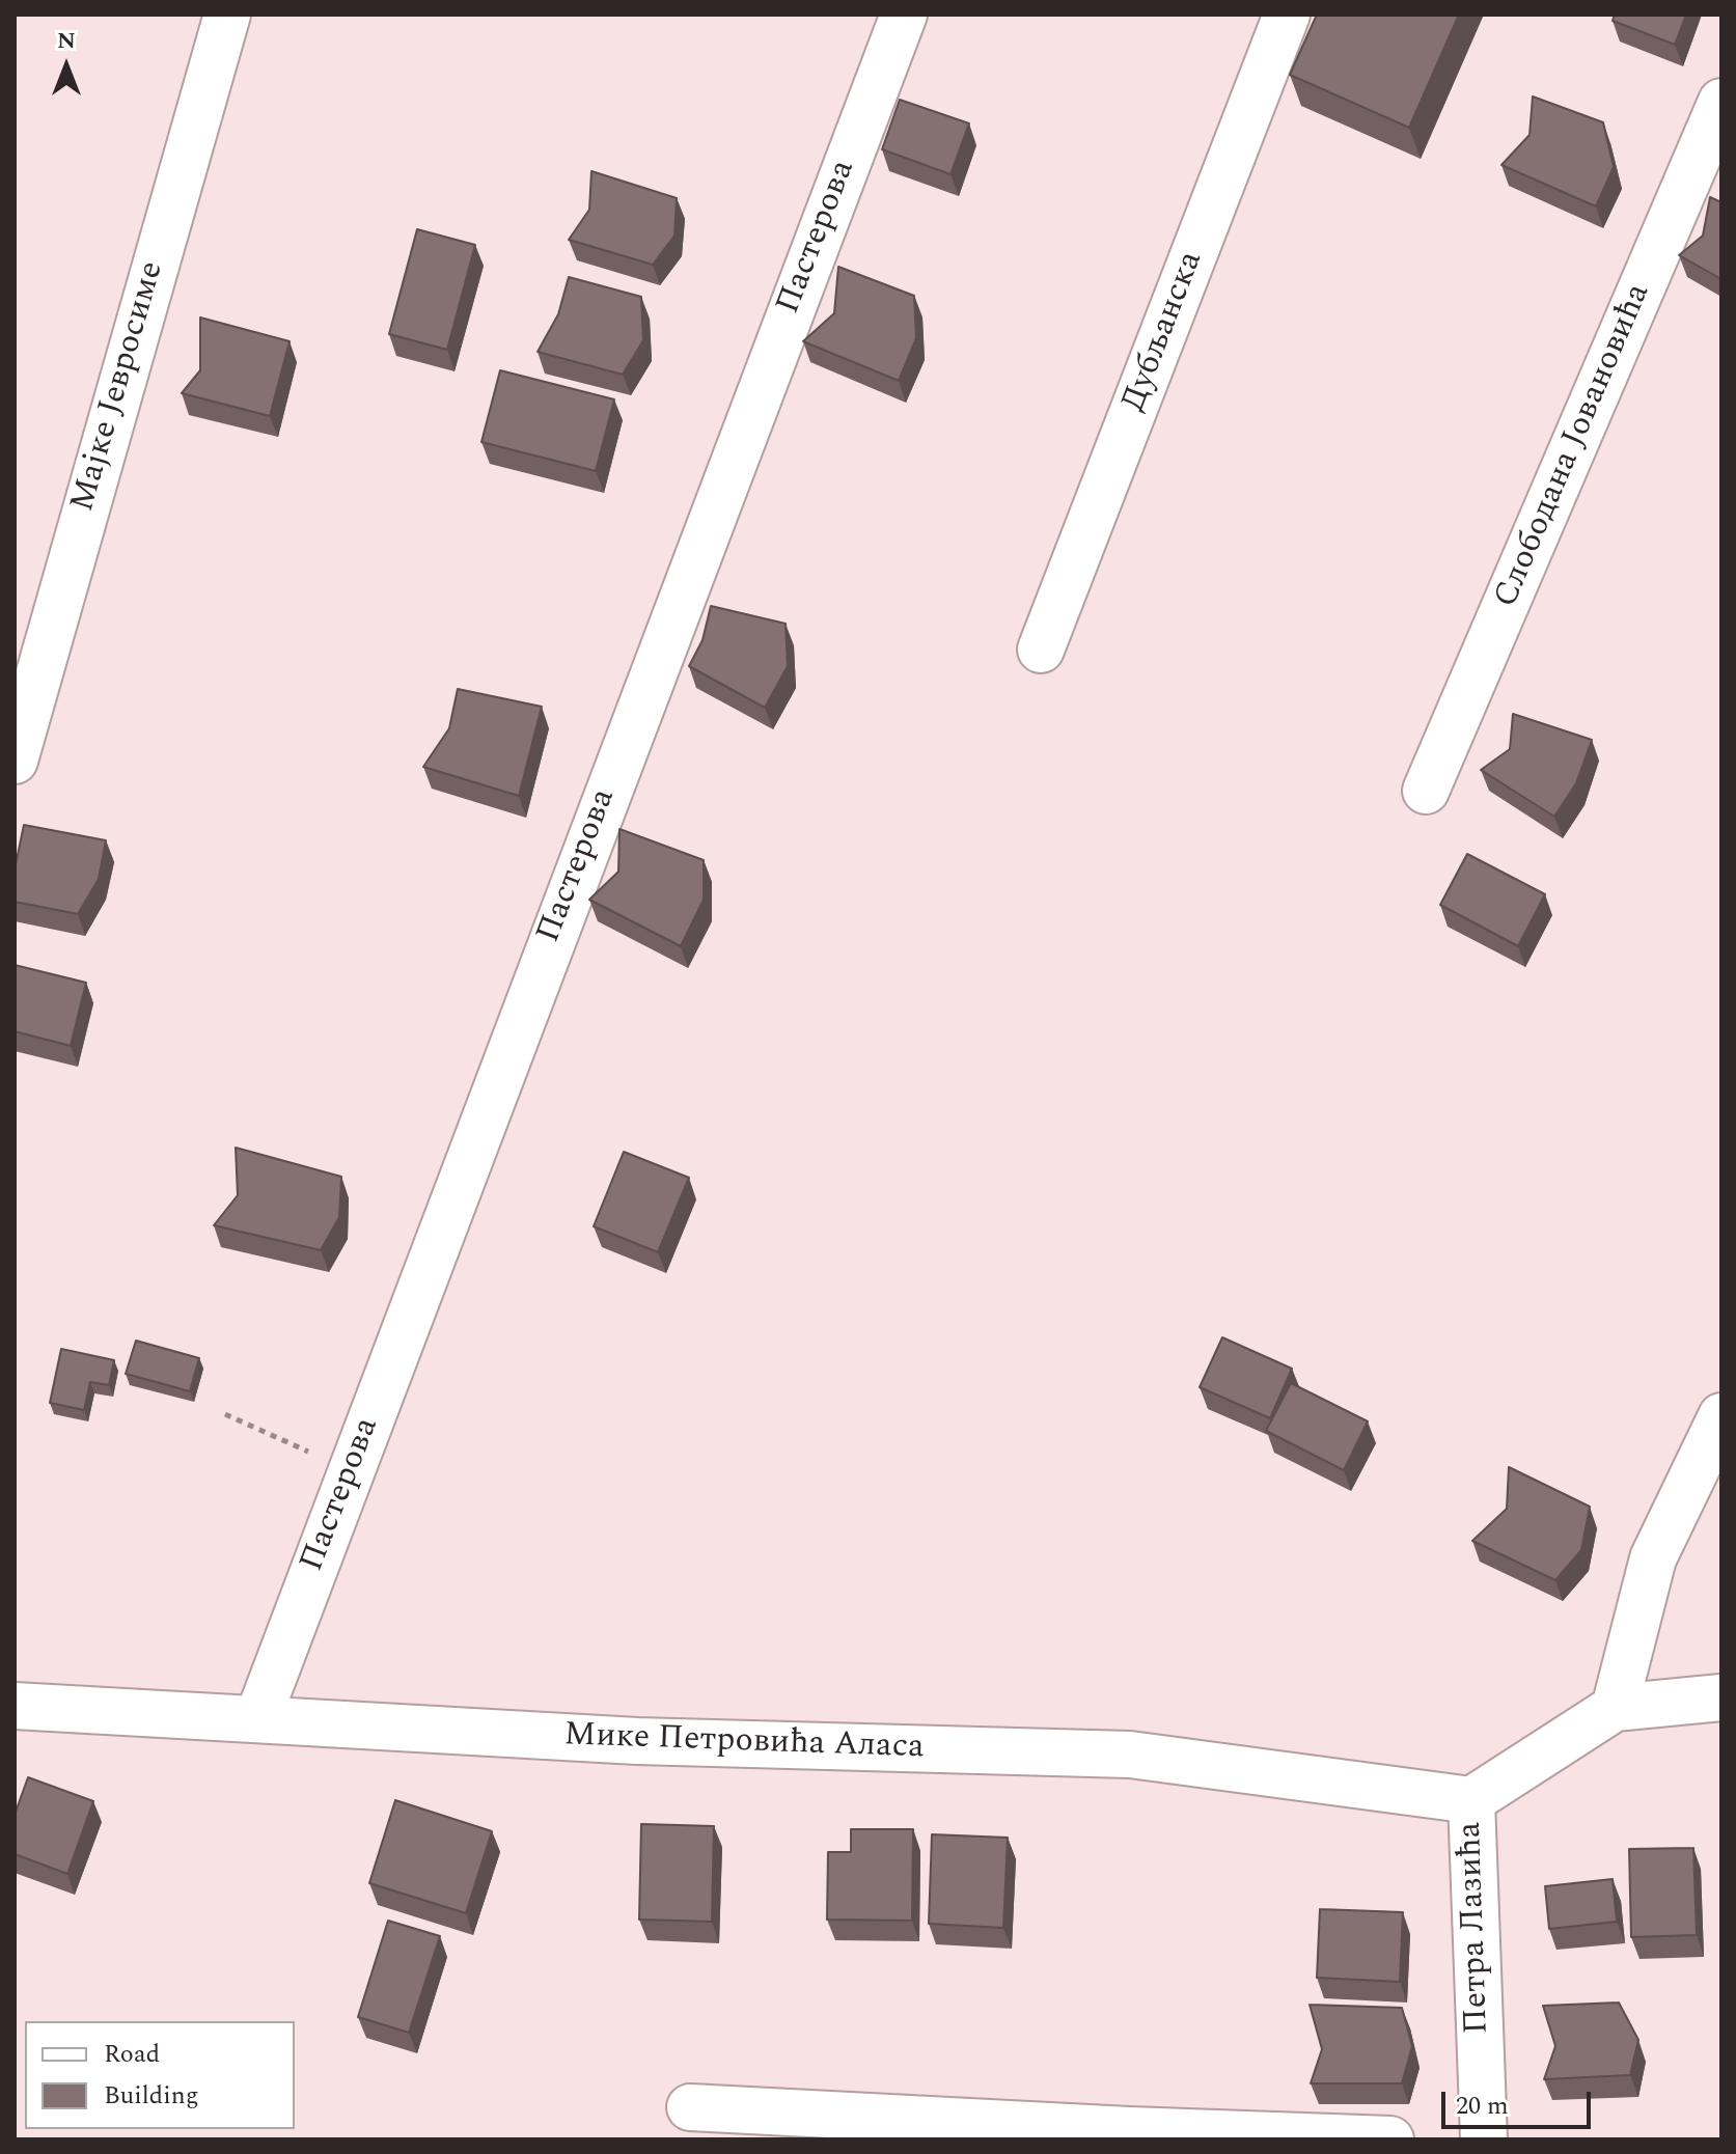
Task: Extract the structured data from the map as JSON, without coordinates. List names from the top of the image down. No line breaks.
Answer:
{"streets":{"street":["Пастерова","Дубљанска","Мајке Јевросиме","Слободана Јовановића","Мике Петровића Аласа","Петра Лазића"]},"crossings":[["Пастерова","Мике Петровића Аласа"],["Мике Петровића Аласа","Петра Лазића"]],"legend":["Road","Building"],"scale_bar":"20 m","north":"top"}
